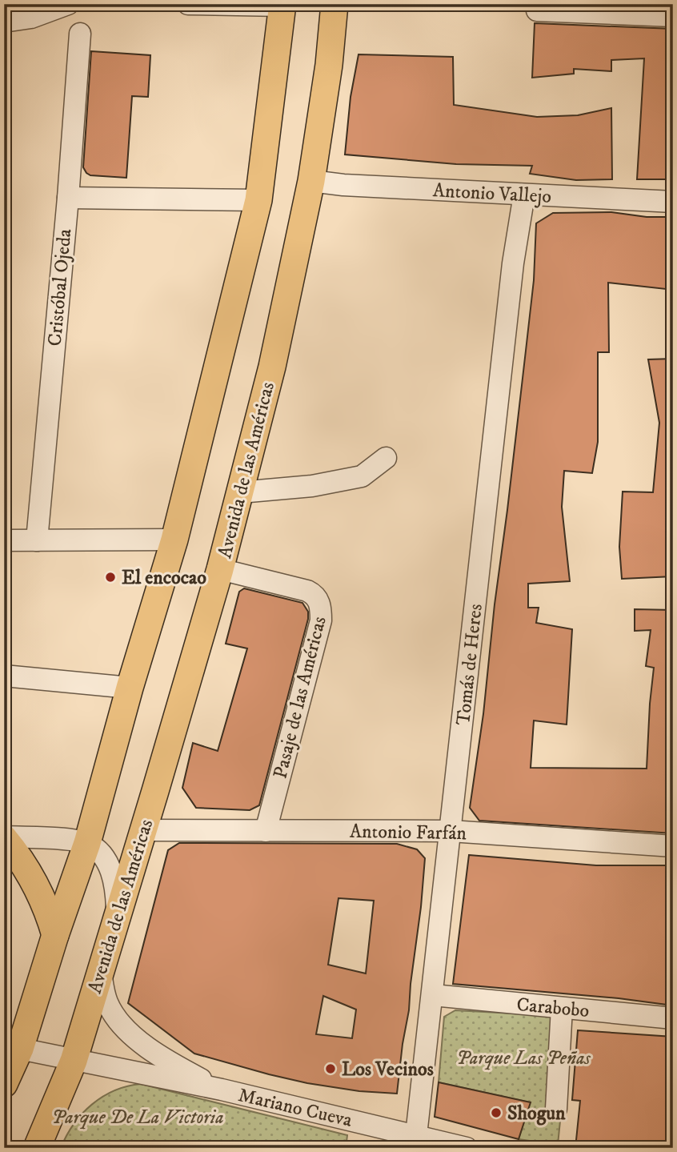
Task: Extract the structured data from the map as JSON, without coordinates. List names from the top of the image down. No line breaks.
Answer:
{"streets":{"main road":["Avenida de las Américas"],"street":["Antonio Vallejo","Cristóbal Ojeda","Tomás de Heres","Pasaje de las Américas","Antonio Farfán","Carabobo","Mariano Cueva"]},"crossings":[["Antonio Vallejo","Avenida de las Américas"],["Antonio Vallejo","Tomás de Heres"],["Avenida de las Américas","Pasaje de las Américas"],["Avenida de las Américas","Antonio Farfán"],["Avenida de las Américas","Mariano Cueva"],["Tomás de Heres","Antonio Farfán"],["Tomás de Heres","Carabobo"],["Tomás de Heres","Mariano Cueva"],["Pasaje de las Américas","Antonio Farfán"]],"parks":["Parque Las Peñas","Parque De La Victoria"],"places":["El encocao","Los Vecinos","Shogun"]}
